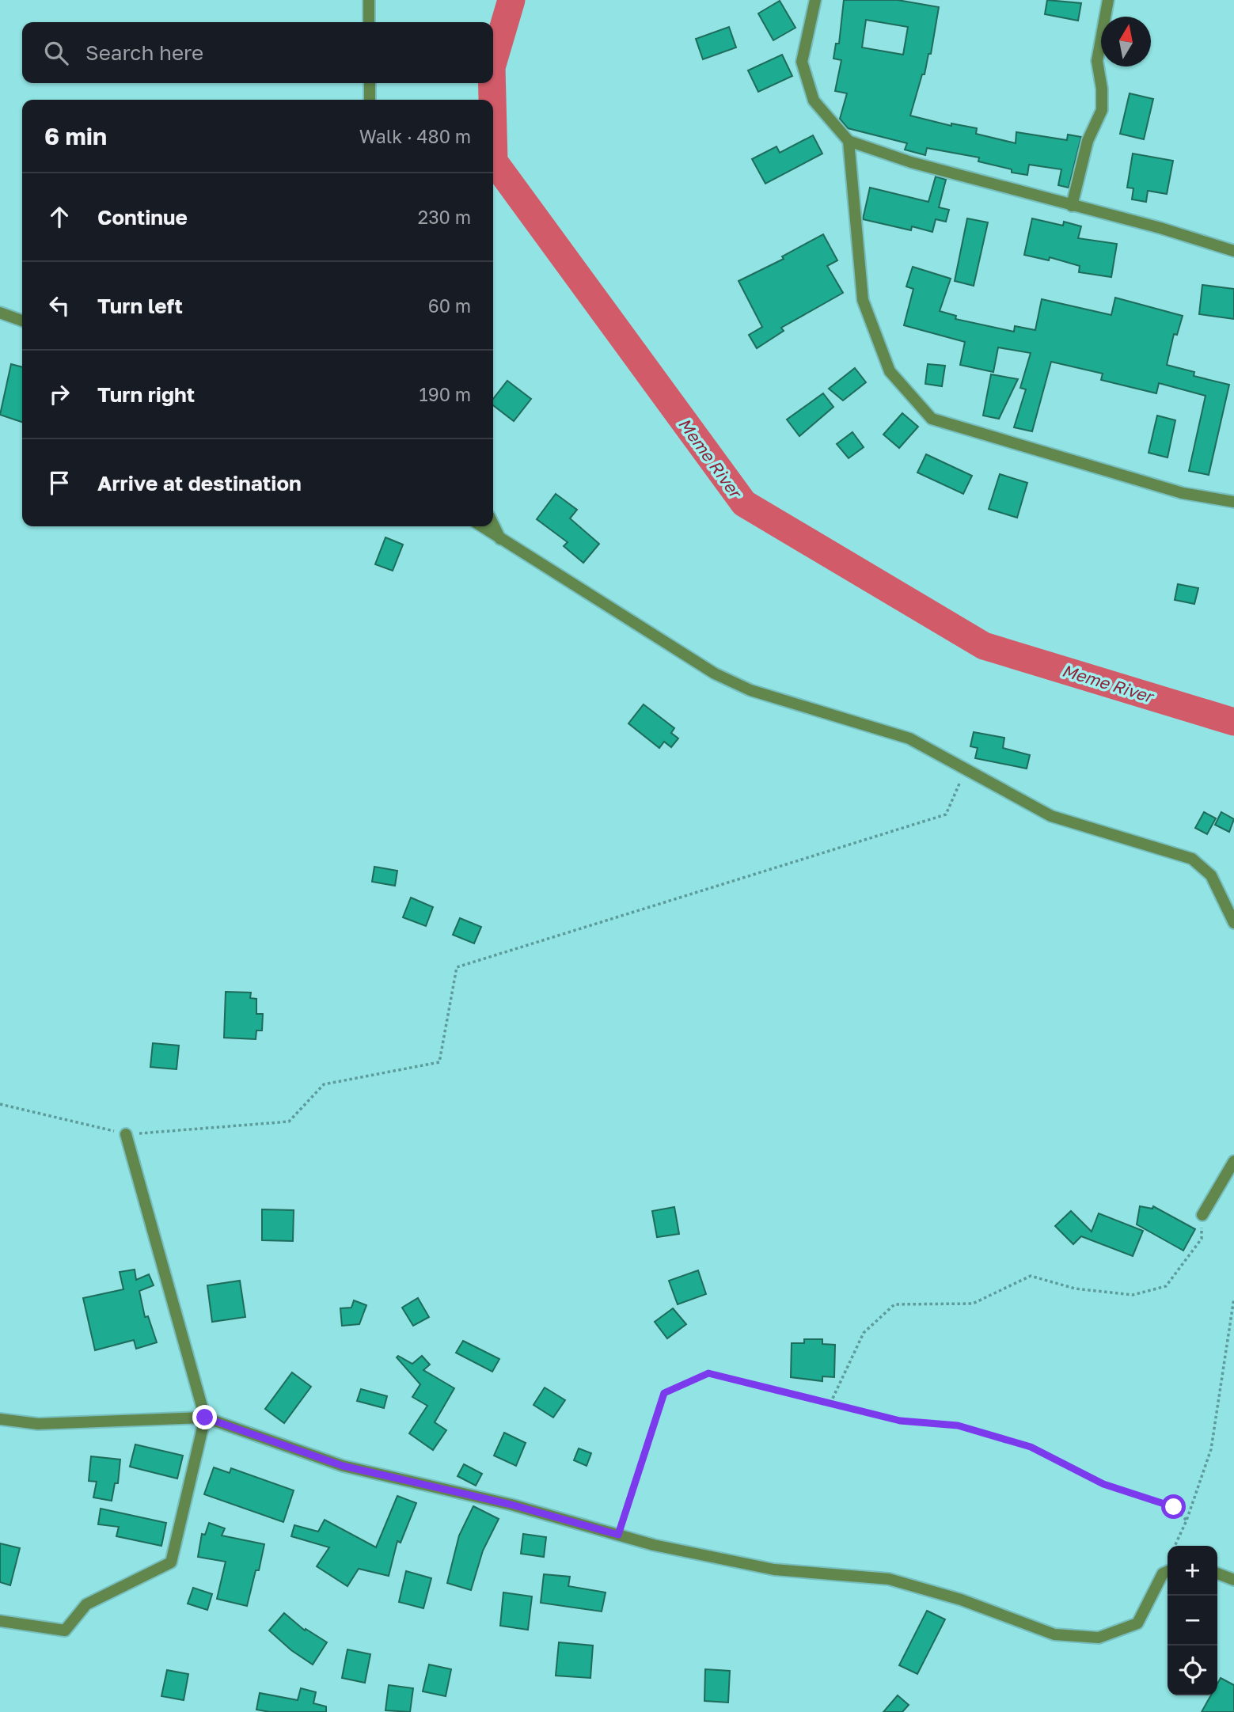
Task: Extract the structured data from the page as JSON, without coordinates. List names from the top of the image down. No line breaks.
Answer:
{"water":["Meme River"],"north":"top","page":{"search":"Search here","heading":["6 min","Walk · 480 m"],"list":[["Continue","230 m"],["Turn left","60 m"],["Turn right","190 m"],"Arrive at destination"],"map_buttons":["+","−"]}}
